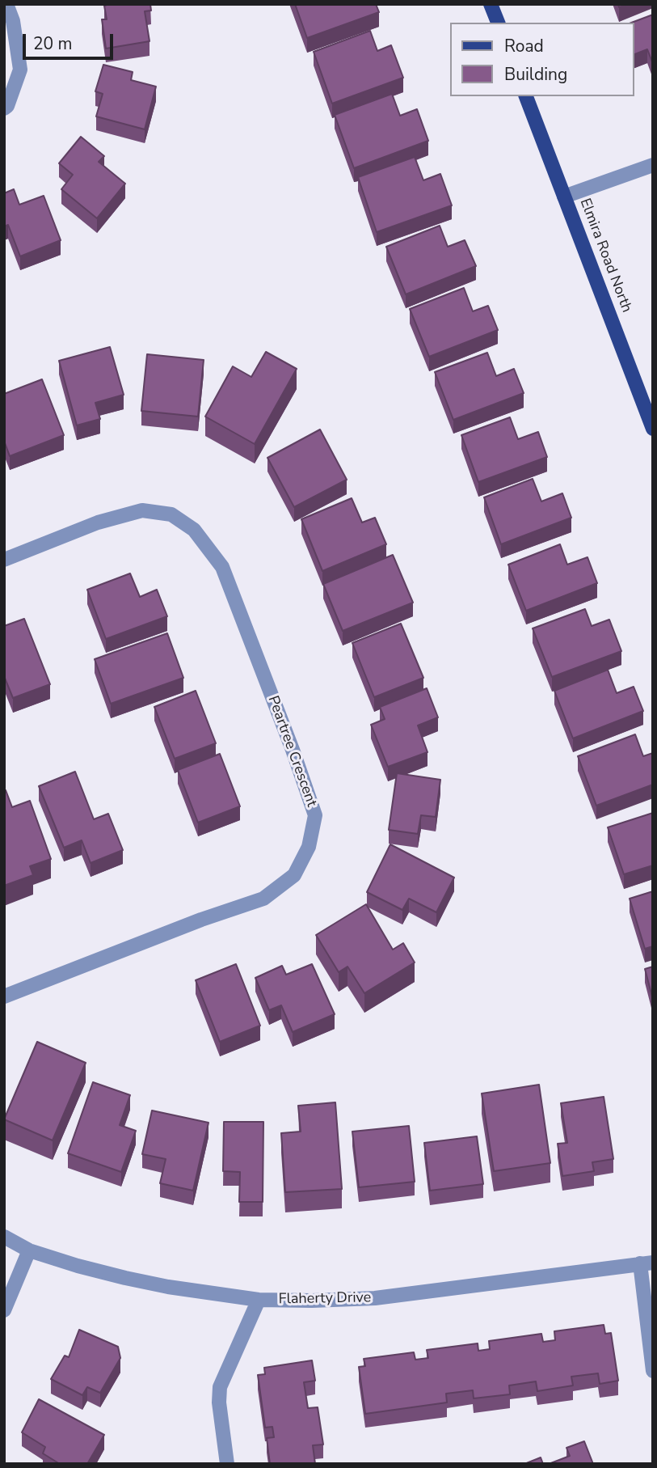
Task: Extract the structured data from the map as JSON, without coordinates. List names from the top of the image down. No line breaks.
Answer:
{"streets":{"main road":["Elmira Road North"],"street":["Peartree Crescent","Flaherty Drive"]},"legend":["Road","Building"],"scale_bar":"20 m"}
